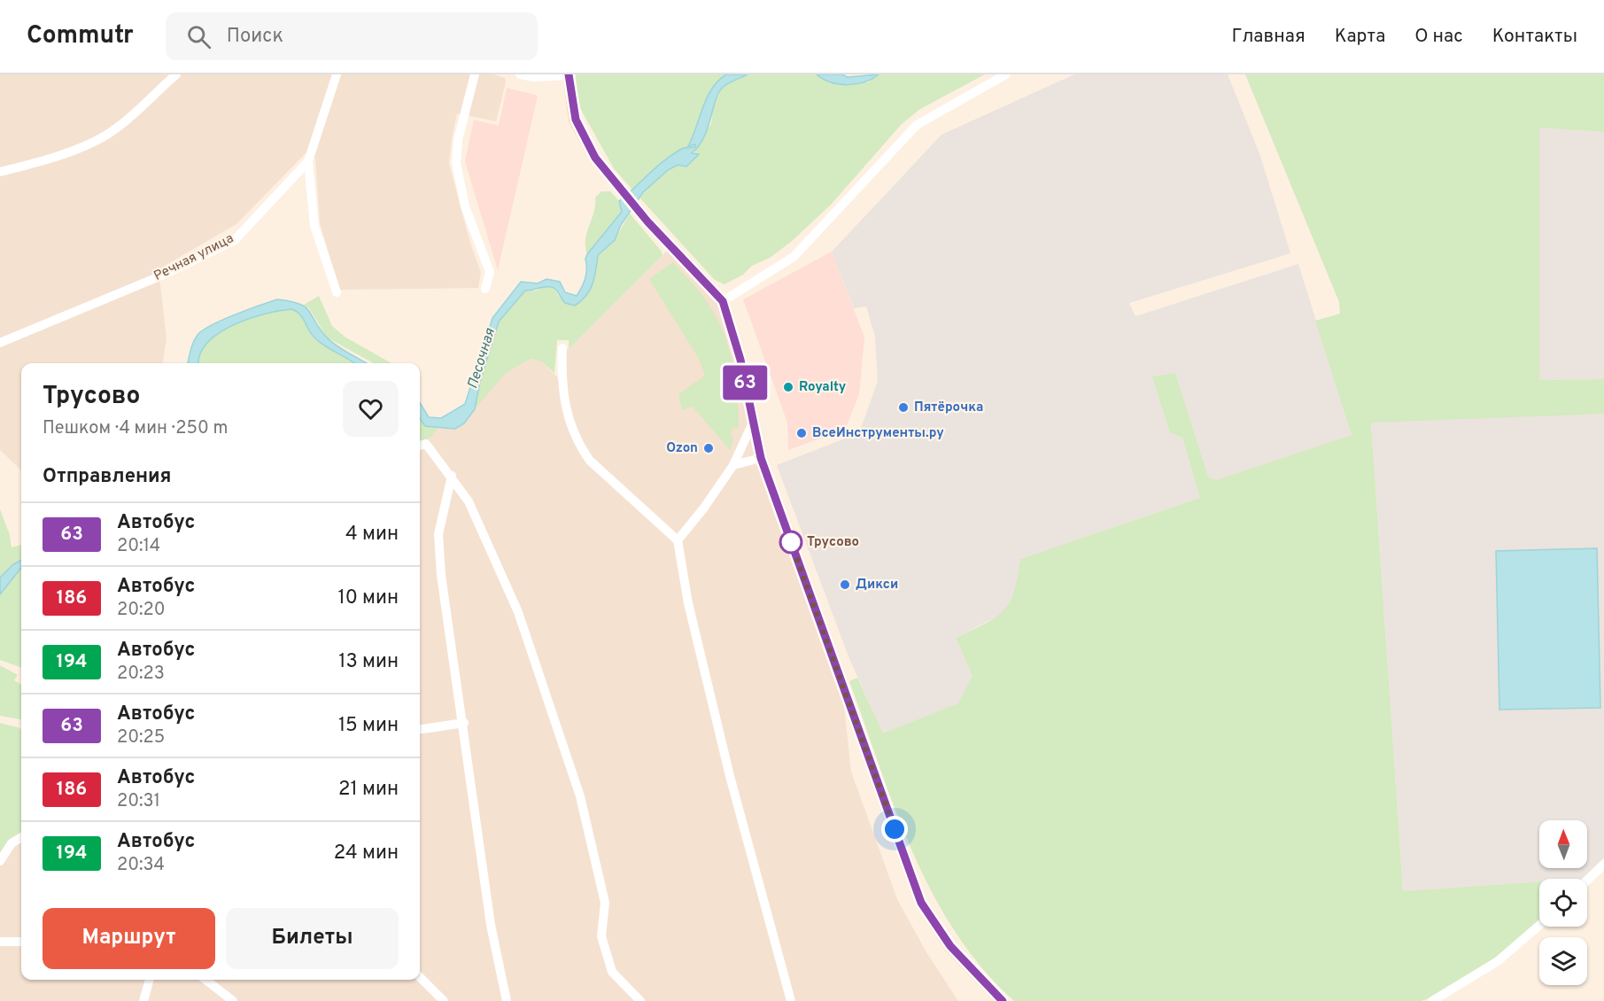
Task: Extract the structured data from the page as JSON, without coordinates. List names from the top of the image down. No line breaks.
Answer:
{"streets":{"street":["Речная улица"]},"water":["Песочная"],"places":["Royalty","Пятёрочка","ВсеИнструменты.ру","Ozon","Трусово","Дикси"],"lines":["bus line 63"],"north":"top","page":{"header":"Commutr","search":"Поиск","nav":["Главная","Карта","О нас","Контакты"],"on_map":"63","heading":[["Трусово","Пешком · 4 мин · 250 m"],"Отправления"],"list":[{"mark":"63","name":"Автобус","note":"20:14","value":"4 мин"},{"mark":"186","name":"Автобус","note":"20:20","value":"10 мин"},{"mark":"194","name":"Автобус","note":"20:23","value":"13 мин"},{"mark":"63","name":"Автобус","note":"20:25","value":"15 мин"},{"mark":"186","name":"Автобус","note":"20:31","value":"21 мин"},{"mark":"194","name":"Автобус","note":"20:34","value":"24 мин"}],"buttons":["Маршрут","Билеты"]}}
